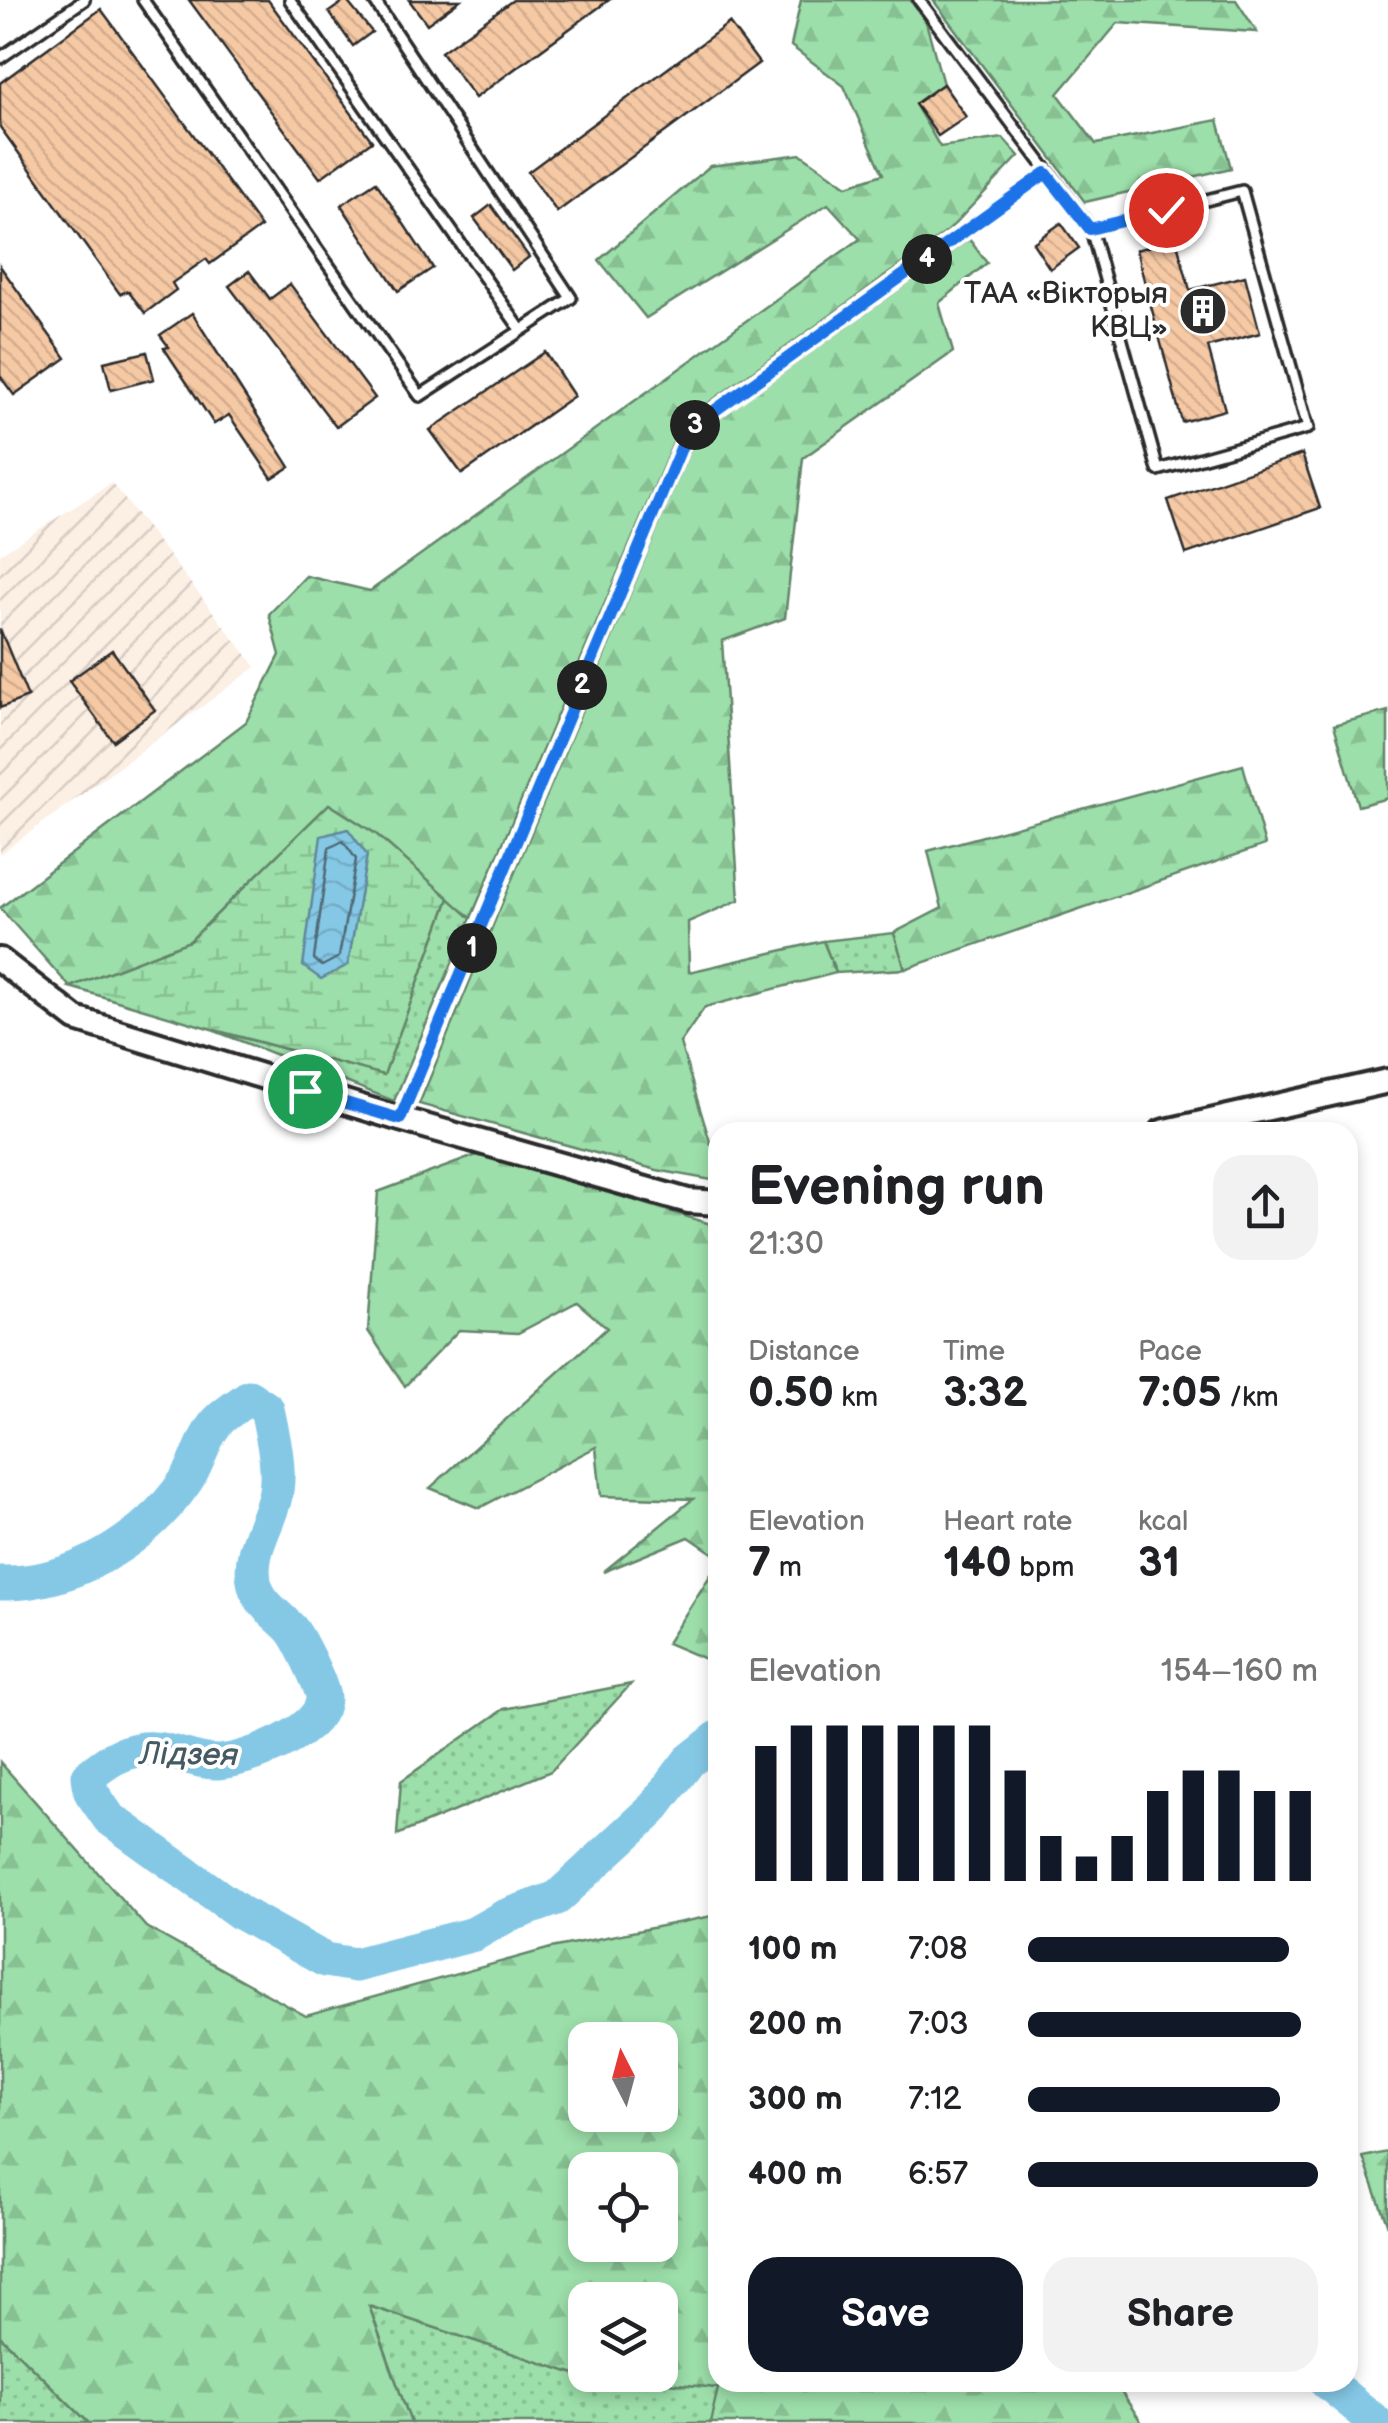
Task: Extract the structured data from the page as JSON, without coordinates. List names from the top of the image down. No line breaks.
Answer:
{"water":["Лідзея"],"places":{"building":["ТАА «Вікторыя КВЦ»"]},"north":"top","page":{"pins":["4","3","2","1"],"heading":["Evening run","21:30"],"stats":[["Distance","0.50 km"],["Time","3:32"],["Pace","7:05 /km"],["Elevation","7 m"],["Heart rate","140 bpm"],["kcal","31"]],"chart":["Elevation","154–160 m"],"list":[{"name":"100 m","note":"7:08"},{"name":"200 m","note":"7:03"},{"name":"300 m","note":"7:12"},{"name":"400 m","note":"6:57"}],"buttons":["Save","Share"]}}
